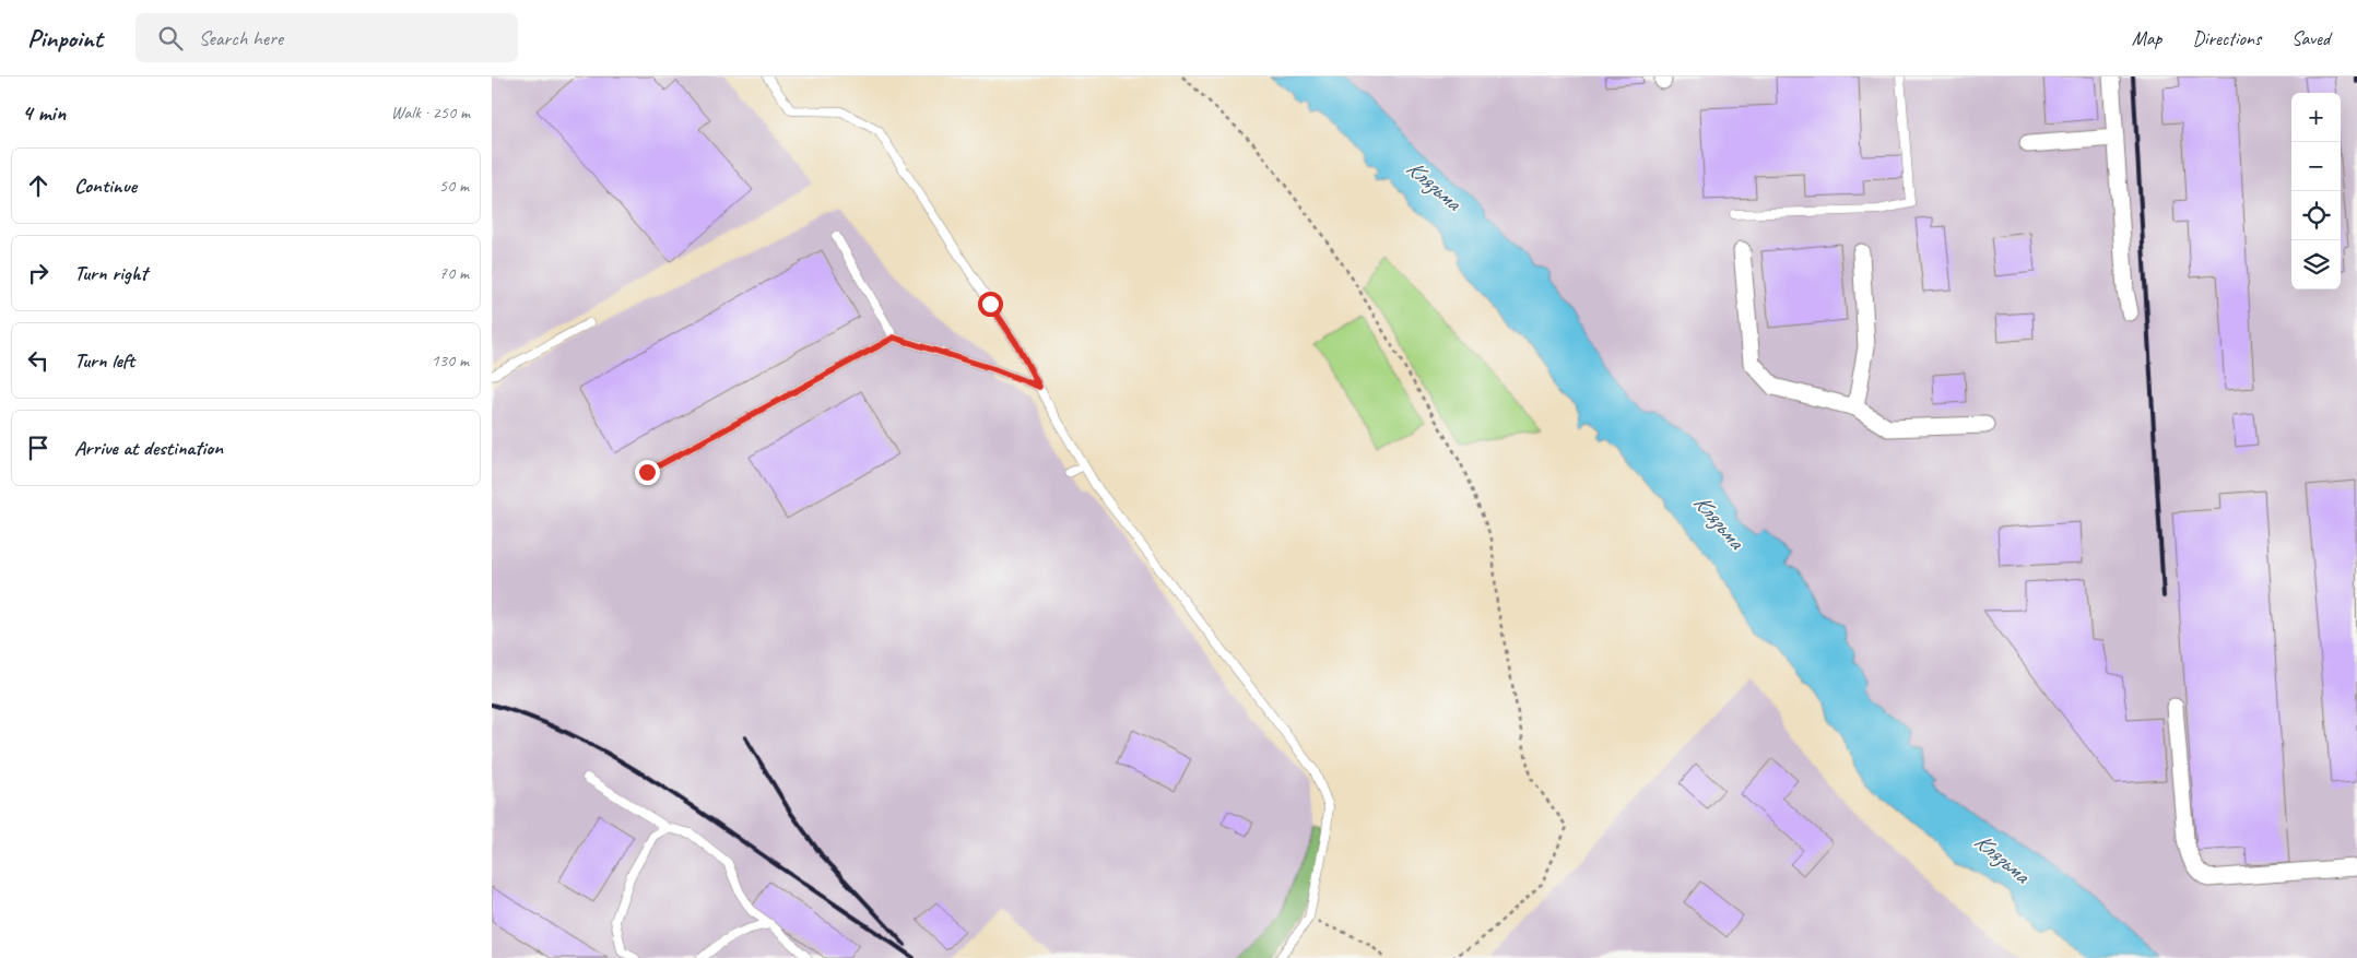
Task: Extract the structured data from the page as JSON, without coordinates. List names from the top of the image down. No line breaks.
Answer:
{"water":["Клязьма"],"page":{"header":"Pinpoint","search":"Search here","nav":["Map","Directions","Saved"],"heading":["4 min","Walk · 250 m"],"map_buttons":["+","−"],"list":[["Continue","50 m"],["Turn right","70 m"],["Turn left","130 m"],"Arrive at destination"]}}
